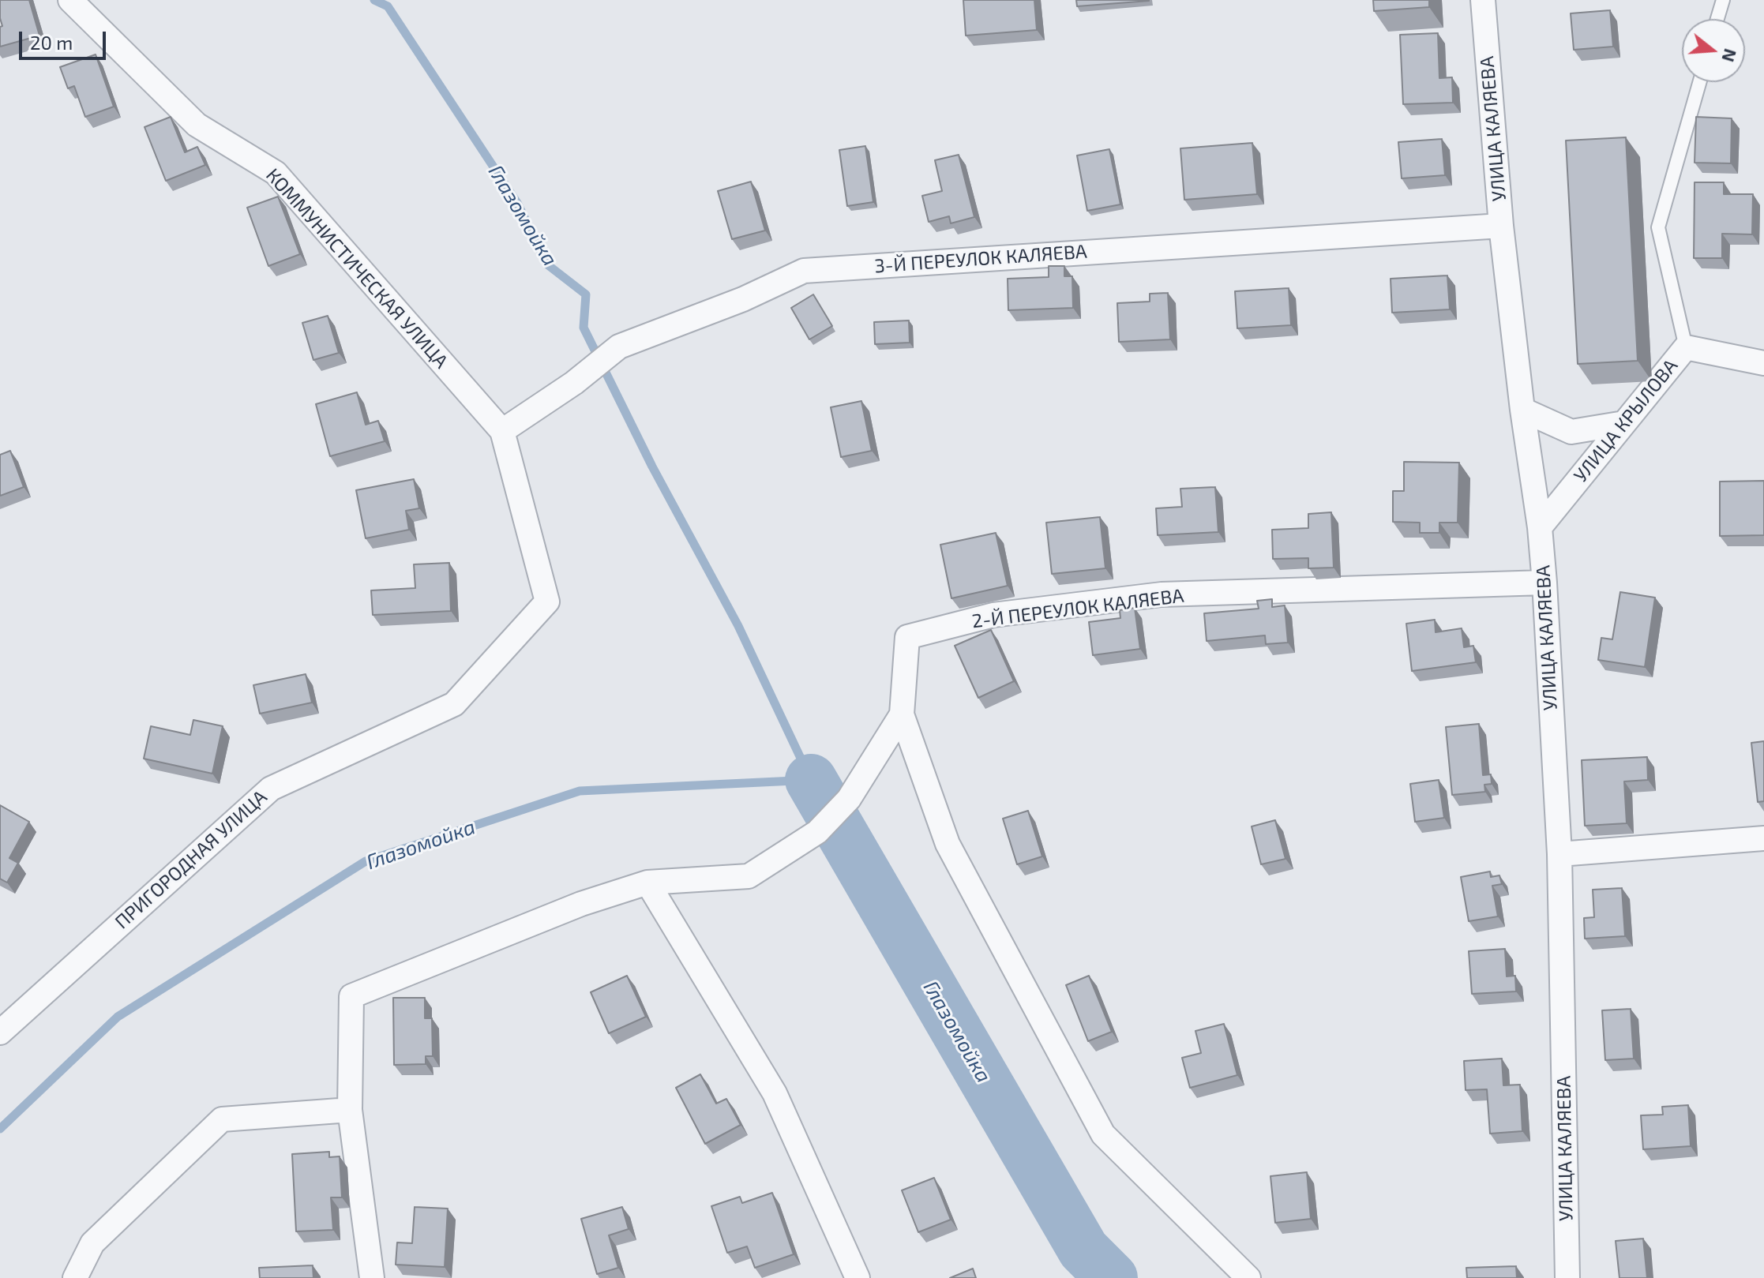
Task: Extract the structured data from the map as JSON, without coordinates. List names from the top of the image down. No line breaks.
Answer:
{"streets":{"street":["УЛИЦА КАЛЯЕВА","3-Й ПЕРЕУЛОК КАЛЯЕВА","КОММУНИСТИЧЕСКАЯ УЛИЦА","УЛИЦА КРЫЛОВА","2-Й ПЕРЕУЛОК КАЛЯЕВА","ПРИГОРОДНАЯ УЛИЦА"]},"crossings":[["УЛИЦА КАЛЯЕВА","3-Й ПЕРЕУЛОК КАЛЯЕВА"],["УЛИЦА КАЛЯЕВА","УЛИЦА КРЫЛОВА"],["УЛИЦА КАЛЯЕВА","2-Й ПЕРЕУЛОК КАЛЯЕВА"],["3-Й ПЕРЕУЛОК КАЛЯЕВА","КОММУНИСТИЧЕСКАЯ УЛИЦА"],["КОММУНИСТИЧЕСКАЯ УЛИЦА","ПРИГОРОДНАЯ УЛИЦА"]],"water":["Глазомойка"],"scale_bar":"20 m","north":"right"}
